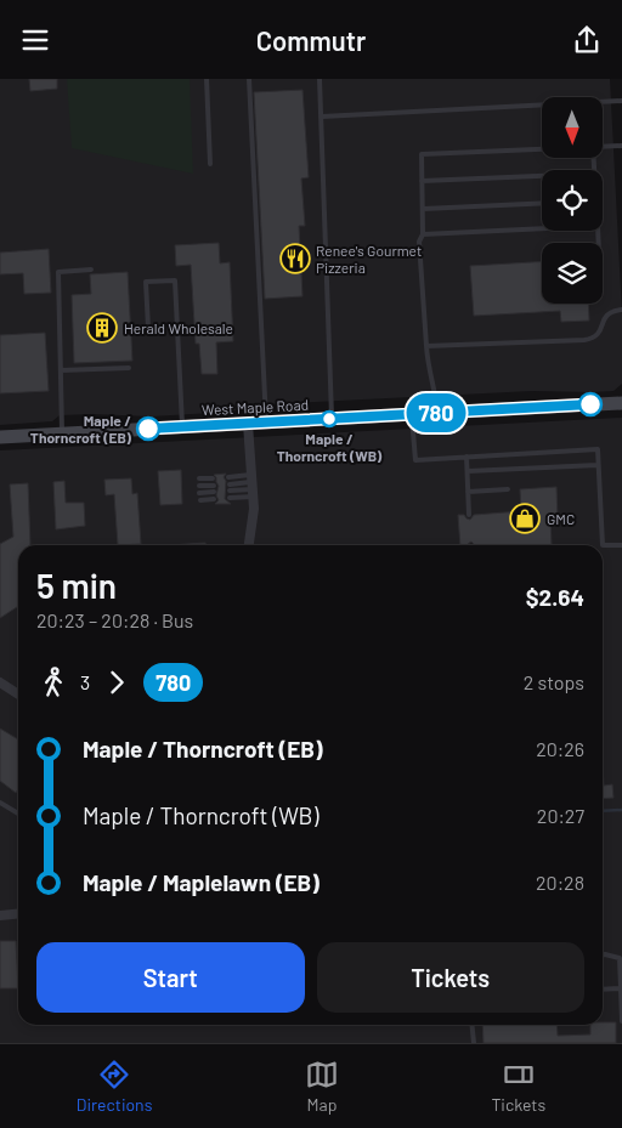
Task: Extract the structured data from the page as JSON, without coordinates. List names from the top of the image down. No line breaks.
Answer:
{"streets":{"main road":["West Maple Road"]},"places":{"restaurant":["Renee's Gourmet Pizzeria"],"building":["Herald Wholesale"],"other":["Maple / Thorncroft (WB)","Maple / Thorncroft (EB)"],"shop":["GMC"]},"lines":["bus line 780"],"north":"bottom","page":{"header":"Commutr","on_map":"780","heading":["5 min","20:23 – 20:28 · Bus","$2.64"],"legs":["3","780","2 stops"],"list":[{"name":"Maple / Thorncroft (EB)","value":"20:26"},{"name":"Maple / Thorncroft (WB)","value":"20:27"},{"name":"Maple / Maplelawn (EB)","value":"20:28"}],"buttons":["Start","Tickets"],"tabs":["Directions","Map","Tickets"]}}
